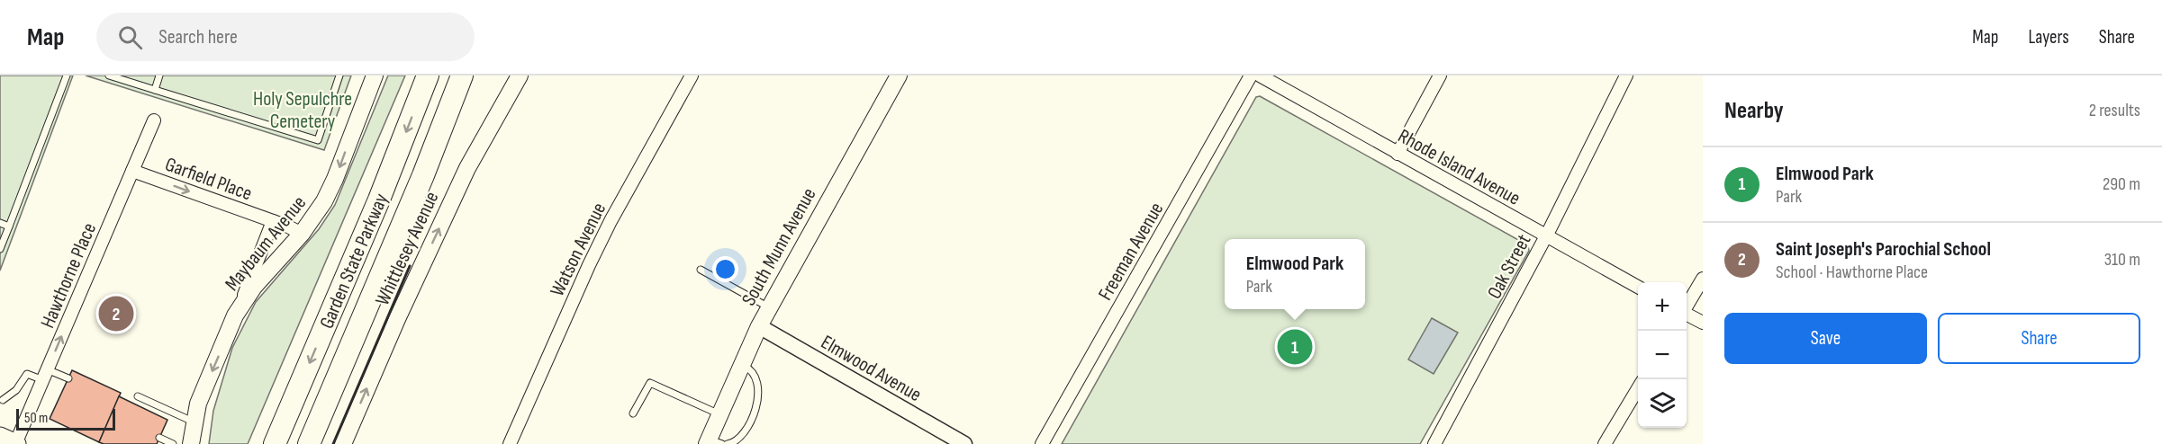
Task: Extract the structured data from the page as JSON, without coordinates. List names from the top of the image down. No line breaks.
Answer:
{"streets":{"highway":["Garden State Parkway"],"main road":["Maybaum Avenue","South Munn Avenue","Whittlesey Avenue"],"street":["Rhode Island Avenue","Garfield Place","Watson Avenue","Freeman Avenue","Oak Street","Hawthorne Place","Elmwood Avenue"]},"crossings":[["Rhode Island Avenue","Oak Street"],["Garfield Place","Maybaum Avenue"],["Garfield Place","Hawthorne Place"],["South Munn Avenue","Elmwood Avenue"]],"one_way":["Garfield Place","Maybaum Avenue","Whittlesey Avenue","Hawthorne Place"],"parks":["Holy Sepulchre Cemetery"],"scale_bar":"50 m","page":{"header":"Map","search":"Search here","nav":["Map","Layers","Share"],"heading":["Nearby","2 results"],"list":[{"mark":"1","name":"Elmwood Park","note":"Park","value":"290 m"},{"mark":"2","name":"Saint Joseph's Parochial School","note":"School · Hawthorne Place","value":"310 m"}],"popup":["Elmwood Park","Park"],"map_buttons":["+","−"],"pins":["2","1"],"buttons":["Save","Share"],"scale":"50 m"}}
